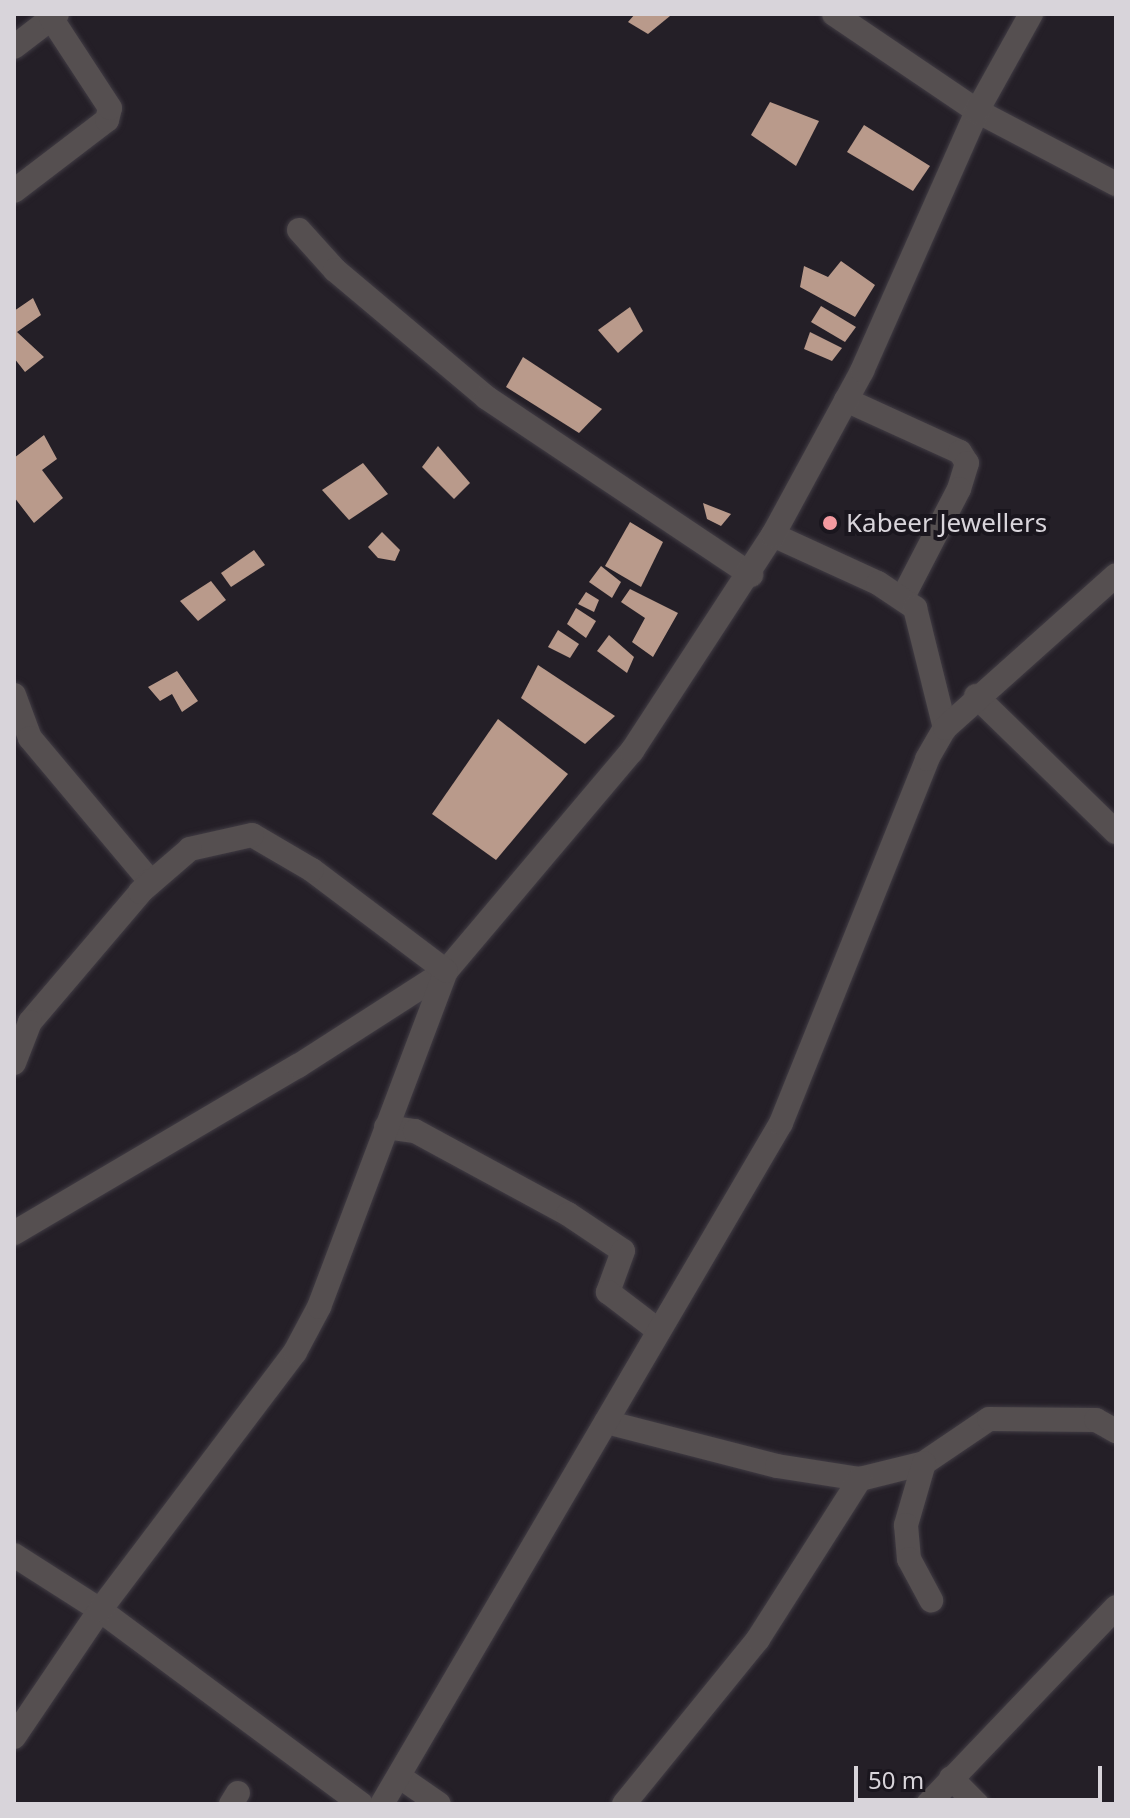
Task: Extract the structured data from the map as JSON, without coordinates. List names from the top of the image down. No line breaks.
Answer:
{"places":["Kabeer Jewellers"],"scale_bar":"50 m"}
